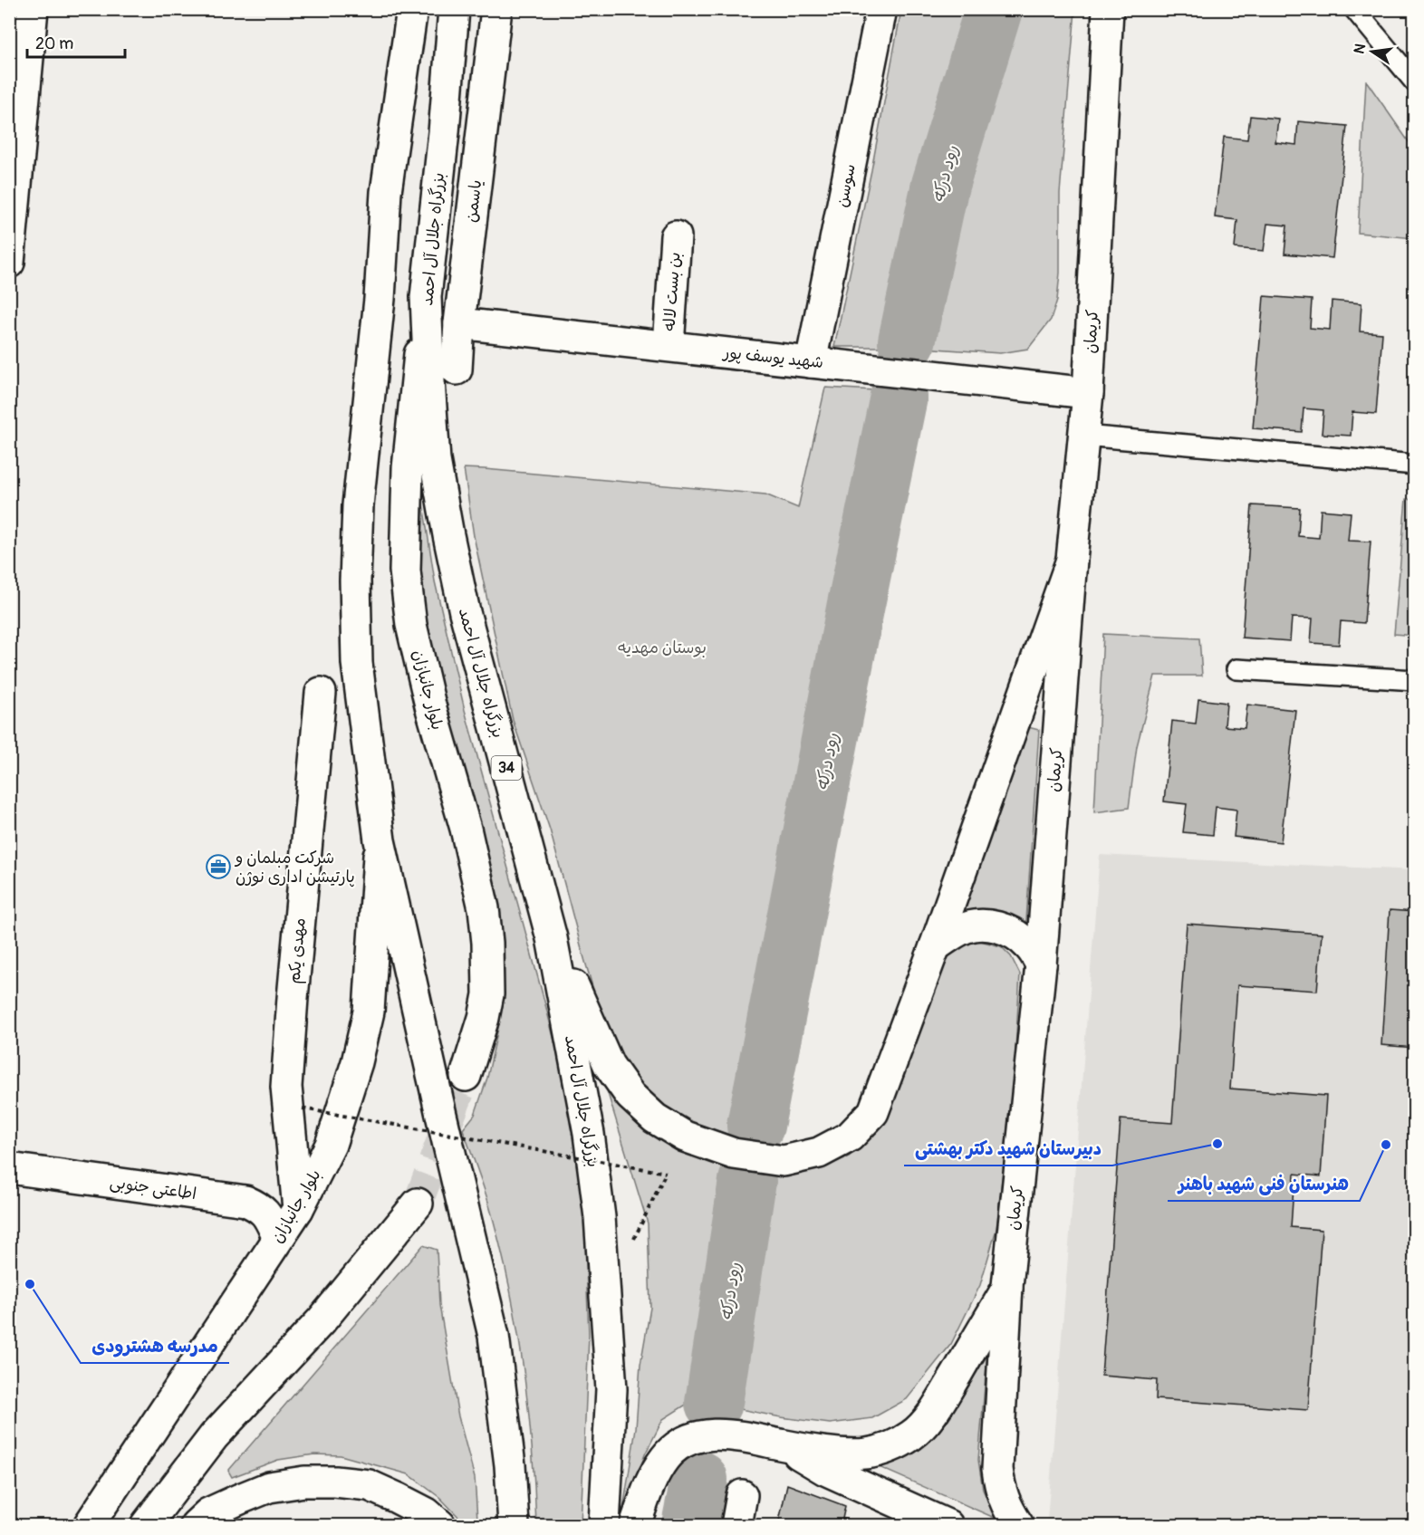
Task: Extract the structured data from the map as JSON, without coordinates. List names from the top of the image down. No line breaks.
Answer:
{"streets":{"main road":["سوسن","یاسمن","بزرگراه جلال آل احمد","بن بست لاله","کریمان","شهید یوسف پور","بلوار جانبازان","34","مهدی یکم","اطاعتی جنوبی"]},"crossings":[["سوسن","شهید یوسف پور"],["یاسمن","شهید یوسف پور"],["بزرگراه جلال آل احمد","بلوار جانبازان"],["بن بست لاله","شهید یوسف پور"],["کریمان","شهید یوسف پور"],["بلوار جانبازان","مهدی یکم"],["بلوار جانبازان","اطاعتی جنوبی"]],"water":["رود درکه"],"parks":["بوستان مهدیه"],"places":{"office":["شرکت مبلمان و پارتیشن اداری نوژن"],"other":["دبیرستان شهید دکتر بهشتی","هنرستان فنی شهید باهنر","مدرسه هشترودی"]},"scale_bar":"20 m","north":"left"}
